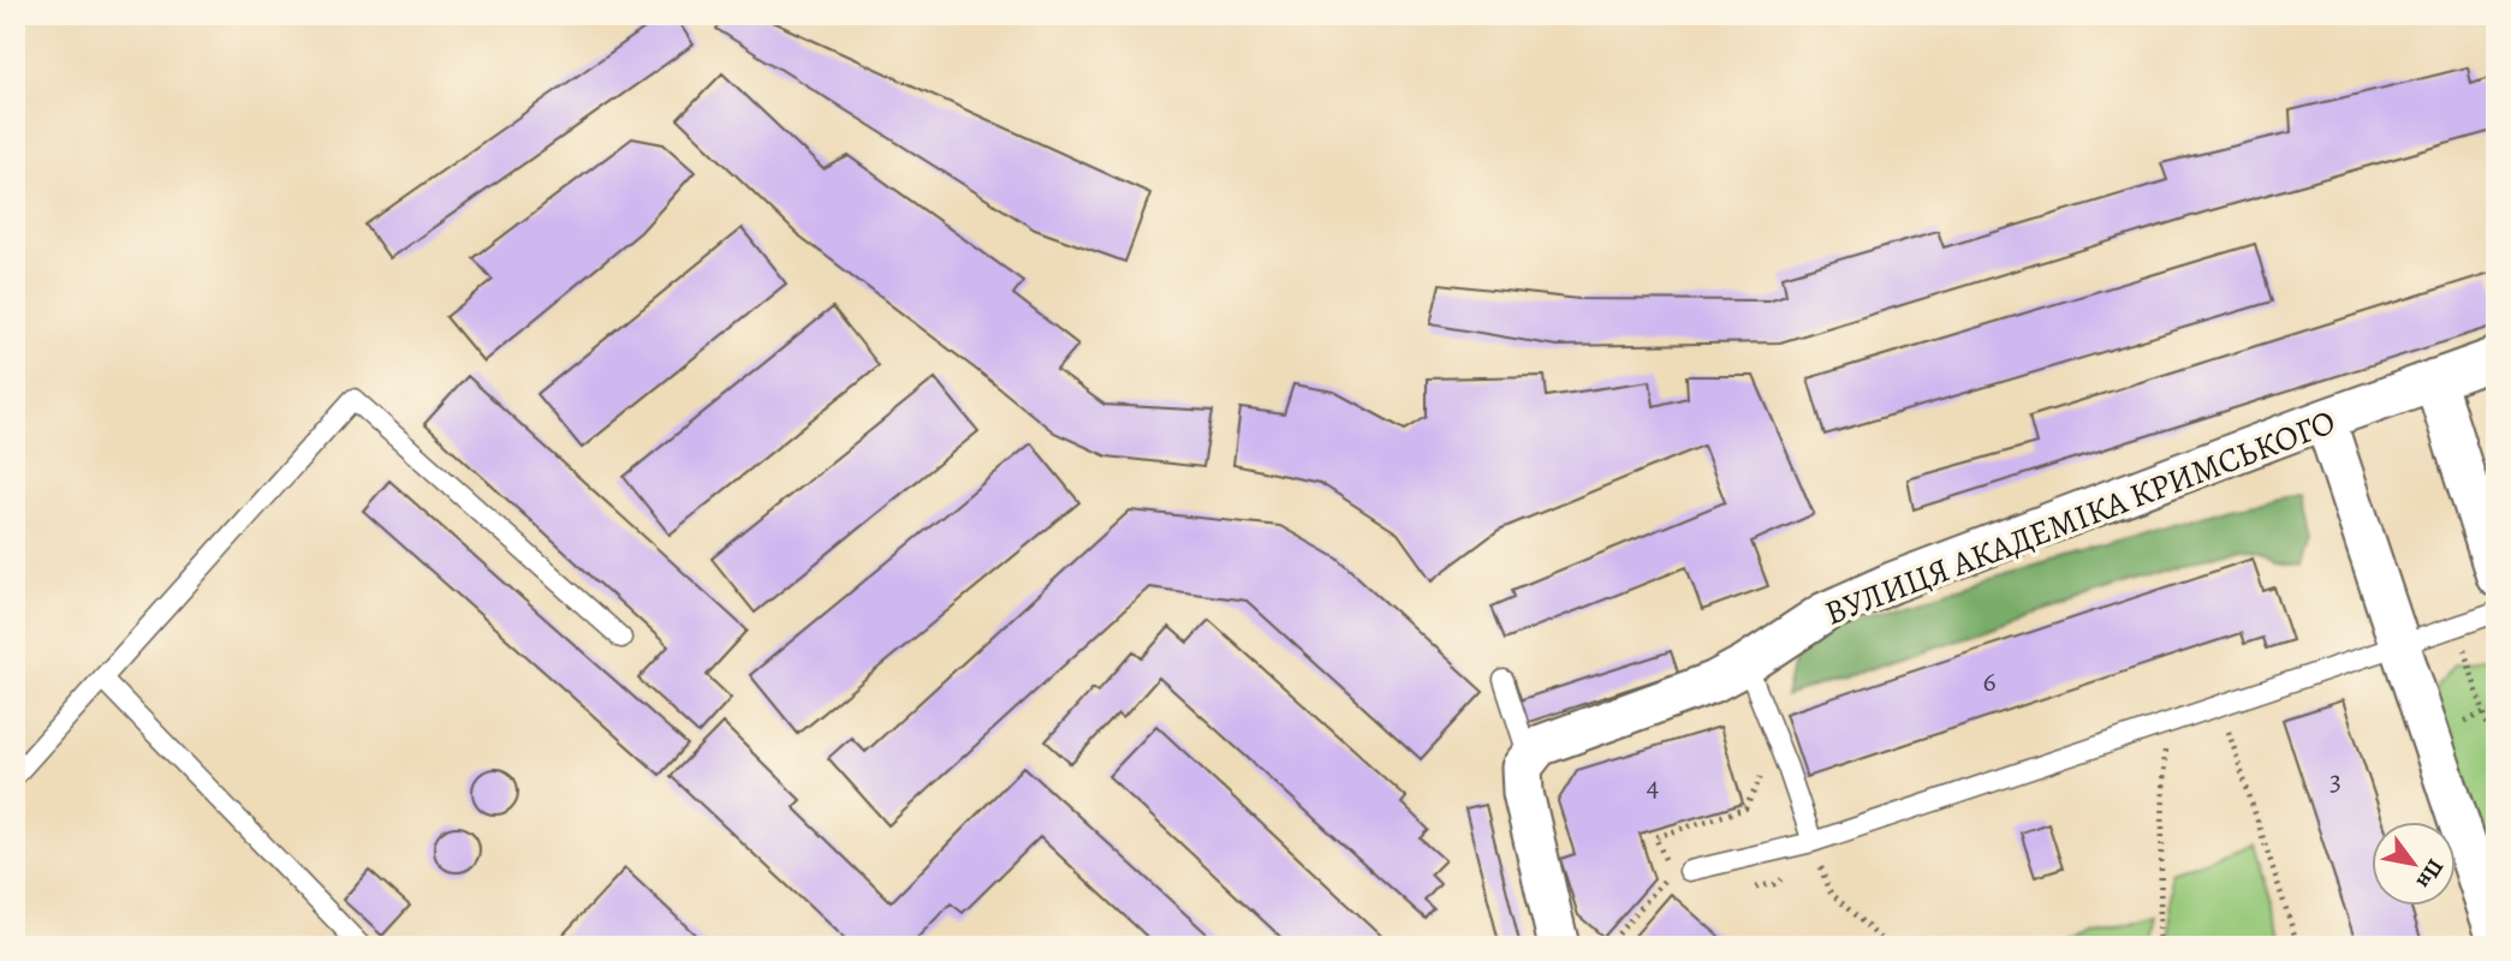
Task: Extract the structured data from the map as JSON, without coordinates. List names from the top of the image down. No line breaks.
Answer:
{"streets":{"street":["ВУЛИЦЯ АКАДЕМІКА КРИМСЬКОГО"]},"house_numbers":["6","3","4"],"north":"bottom right"}
